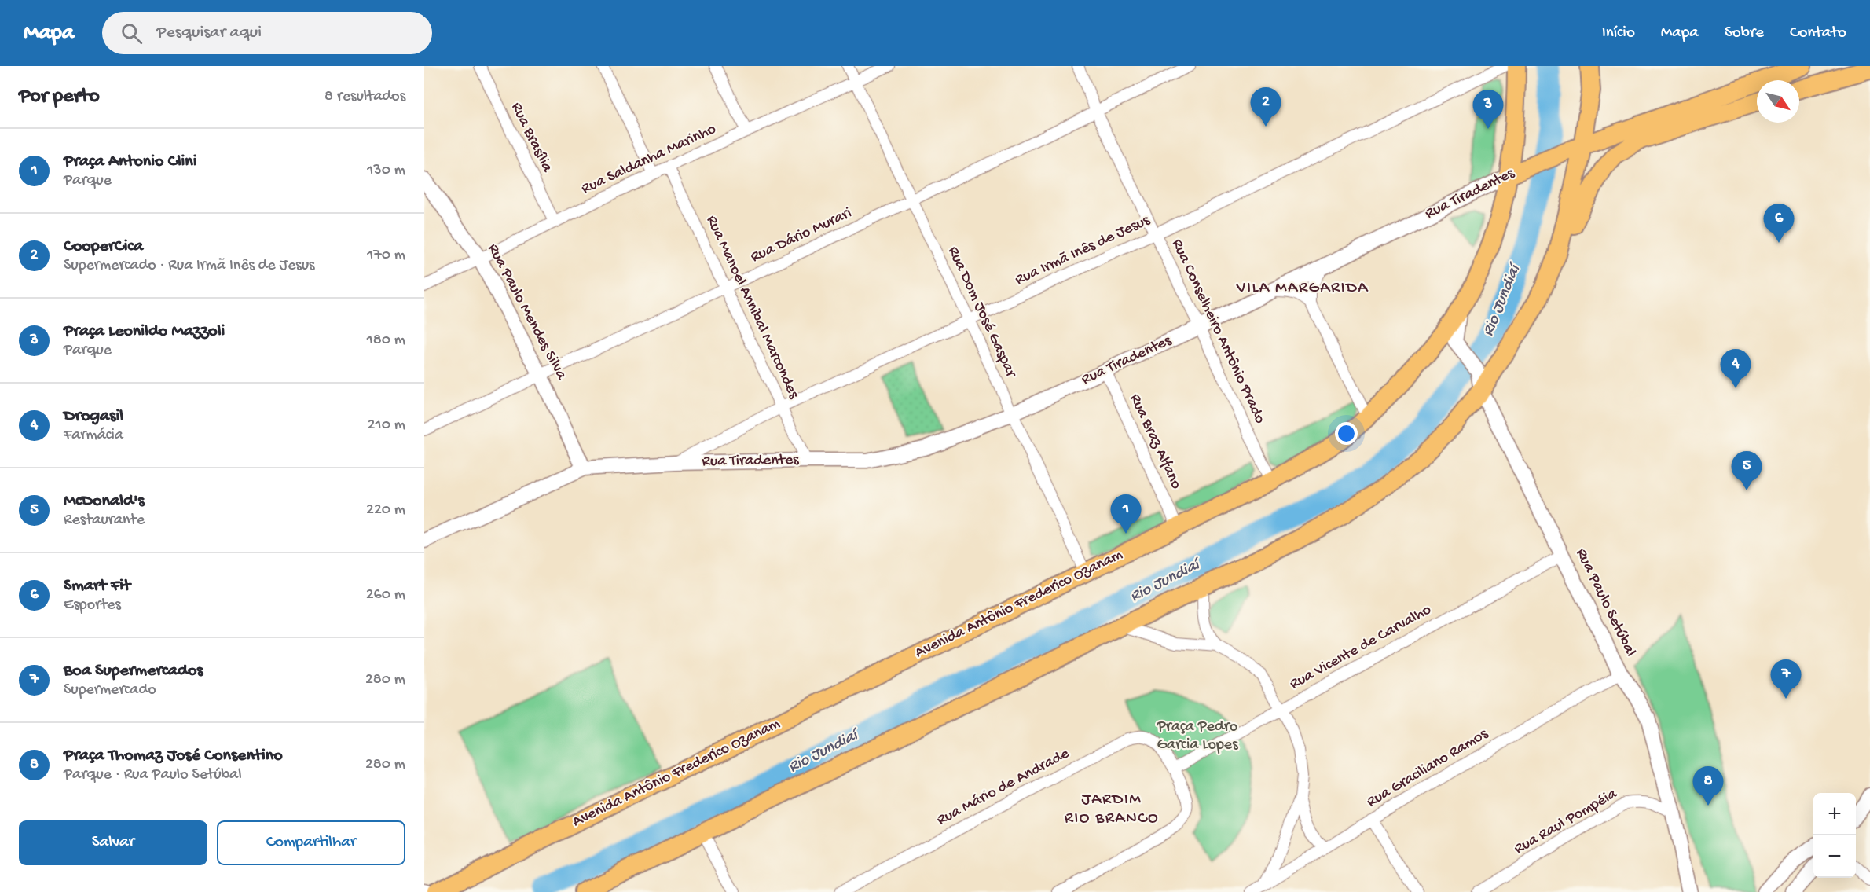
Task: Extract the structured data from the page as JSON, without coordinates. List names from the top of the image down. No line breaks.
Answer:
{"streets":{"main road":["Rua Tiradentes","Avenida Antônio Frederico Ozanam"],"street":["Rua Brasília","Rua Saldanha Marinho","Rua Dário Murari","Rua Irmã Inês de Jesus","Rua Manoel Annibal Marcondes","Rua Paulo Mendes Silva","Rua Dom José Gaspar","Rua Conselheiro Antônio Prado","Rua Braz Alfano","Rua Paulo Setúbal","Rua Vicente de Carvalho","Rua Graciliano Ramos","Rua Mário de Andrade","Rua Raul Pompéia"]},"crossings":[["Rua Brasília","Rua Saldanha Marinho"],["Rua Saldanha Marinho","Rua Manoel Annibal Marcondes"],["Rua Saldanha Marinho","Rua Paulo Mendes Silva"],["Rua Saldanha Marinho","Rua Dom José Gaspar"],["Rua Tiradentes","Rua Irmã Inês de Jesus"],["Rua Tiradentes","Rua Manoel Annibal Marcondes"],["Rua Tiradentes","Rua Paulo Mendes Silva"],["Rua Tiradentes","Rua Dom José Gaspar"],["Rua Tiradentes","Rua Conselheiro Antônio Prado"],["Rua Tiradentes","Rua Braz Alfano"],["Rua Tiradentes","Avenida Antônio Frederico Ozanam"],["Rua Dário Murari","Rua Manoel Annibal Marcondes"],["Rua Dário Murari","Rua Paulo Mendes Silva"],["Rua Dário Murari","Rua Dom José Gaspar"],["Rua Dário Murari","Rua Conselheiro Antônio Prado"],["Rua Irmã Inês de Jesus","Rua Manoel Annibal Marcondes"],["Rua Irmã Inês de Jesus","Rua Dom José Gaspar"],["Rua Irmã Inês de Jesus","Rua Conselheiro Antônio Prado"],["Rua Dom José Gaspar","Avenida Antônio Frederico Ozanam"],["Rua Conselheiro Antônio Prado","Avenida Antônio Frederico Ozanam"],["Rua Braz Alfano","Avenida Antônio Frederico Ozanam"],["Rua Paulo Setúbal","Avenida Antônio Frederico Ozanam"],["Rua Paulo Setúbal","Rua Vicente de Carvalho"],["Rua Paulo Setúbal","Rua Graciliano Ramos"],["Rua Paulo Setúbal","Rua Raul Pompéia"],["Rua Vicente de Carvalho","Rua Mário de Andrade"]],"districts":["VILA MARGARIDA","JARDIM RIO BRANCO"],"water":["Rio Jundiaí"],"parks":["Praça Pedro Garcia Lopes"],"north":"bottom right","page":{"header":"Mapa","search":"Pesquisar aqui","nav":["Início","Mapa","Sobre","Contato"],"heading":["Por perto","8 resultados"],"pins":["2","3","6","4","5","1","7","8"],"list":[{"mark":"1","name":"Praça Antonio Clini","note":"Parque","value":"130 m"},{"mark":"2","name":"CooperCica","note":"Supermercado · Rua Irmã Inês de Jesus","value":"170 m"},{"mark":"3","name":"Praça Leonildo Mazzoli","note":"Parque","value":"180 m"},{"mark":"4","name":"Drogasil","note":"Farmácia","value":"210 m"},{"mark":"5","name":"McDonald's","note":"Restaurante","value":"220 m"},{"mark":"6","name":"Smart Fit","note":"Esportes","value":"260 m"},{"mark":"7","name":"Boa Supermercados","note":"Supermercado","value":"280 m"},{"mark":"8","name":"Praça Thomaz José Consentino","note":"Parque · Rua Paulo Setúbal","value":"280 m"}],"map_buttons":["+","−"],"buttons":["Salvar","Compartilhar"]}}
